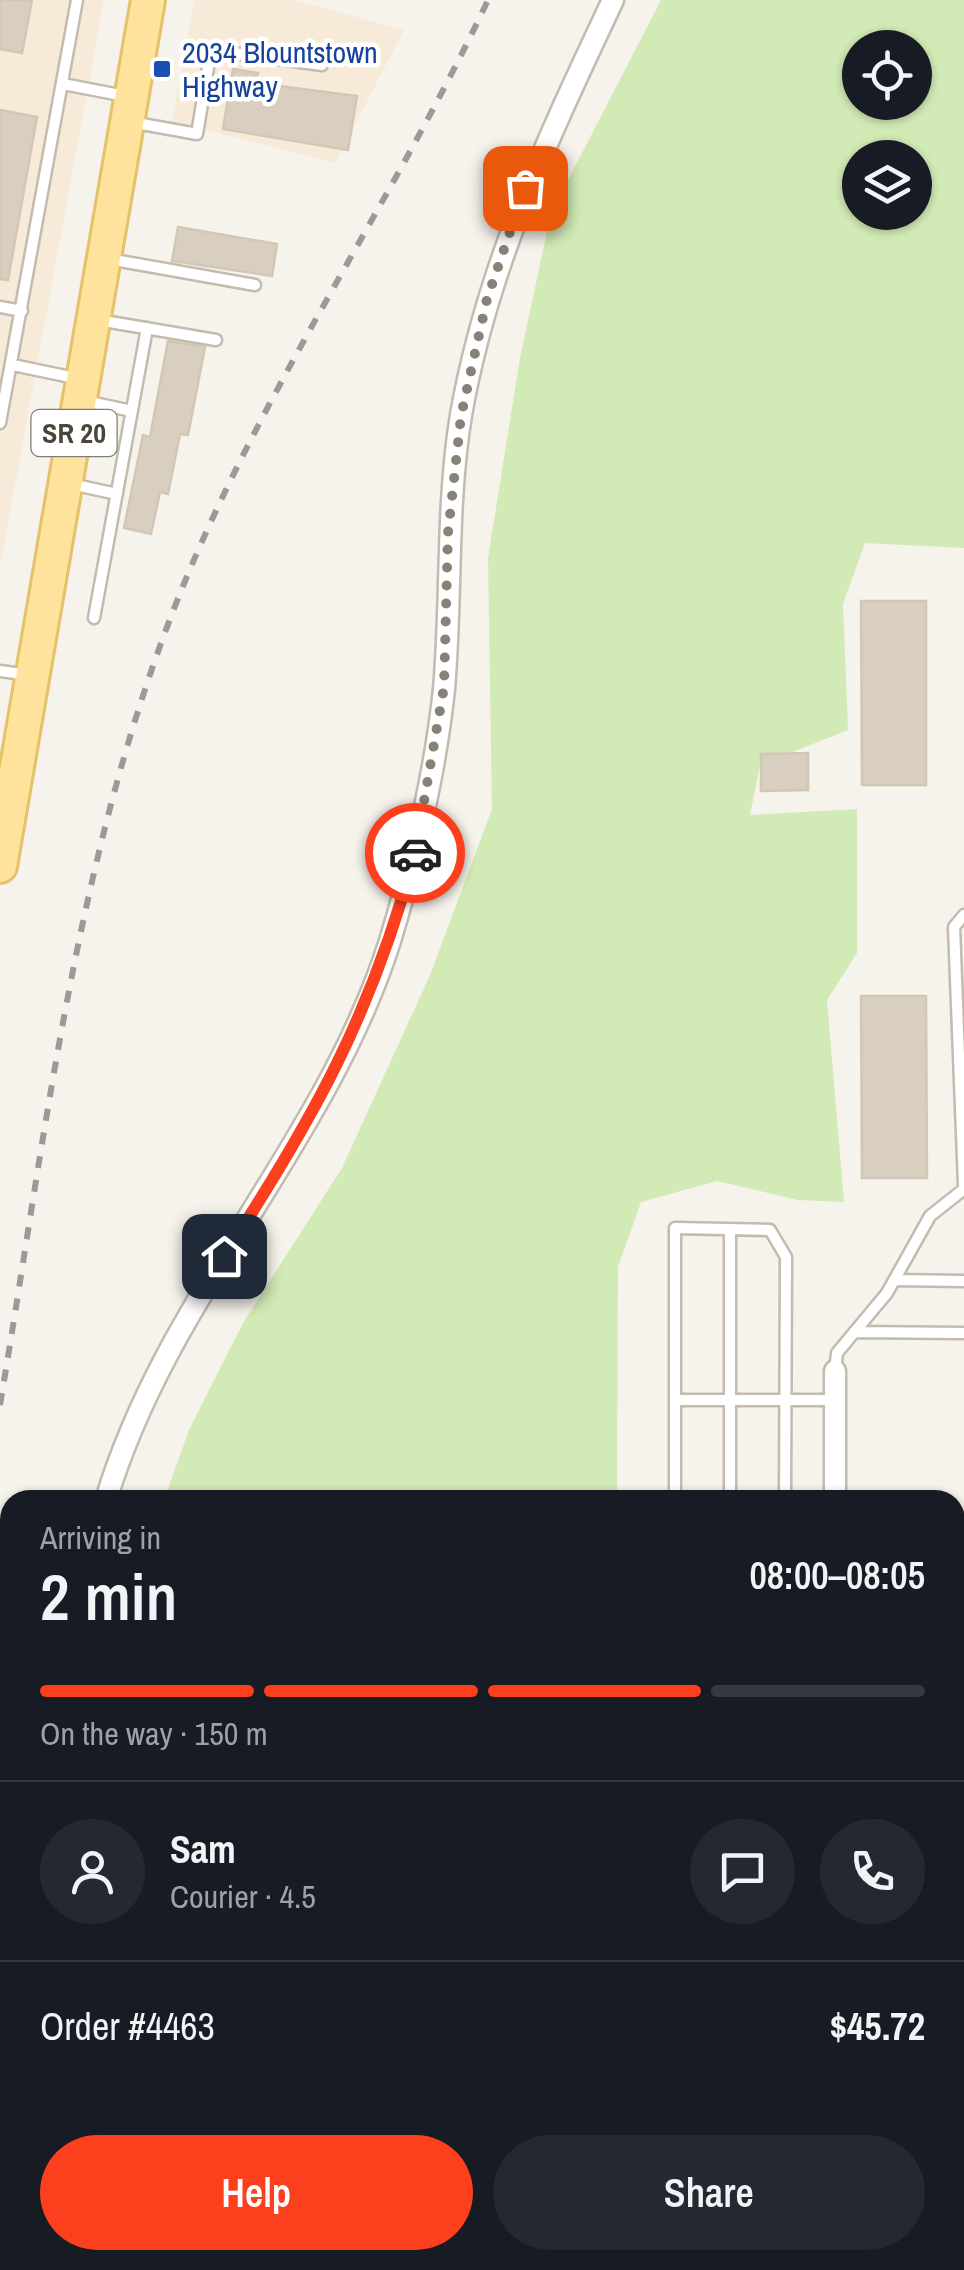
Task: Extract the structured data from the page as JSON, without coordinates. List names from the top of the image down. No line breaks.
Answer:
{"streets":{"main road":["SR 20"]},"places":{"transit":["2034 Blountstown Highway"]},"page":{"heading":["2 min","Arriving in","08:00–08:05"],"panel":["Sam","Courier · 4.5","Order #4463","$45.72"],"bar":"On the way · 150 m","buttons":["Help","Share"]}}
